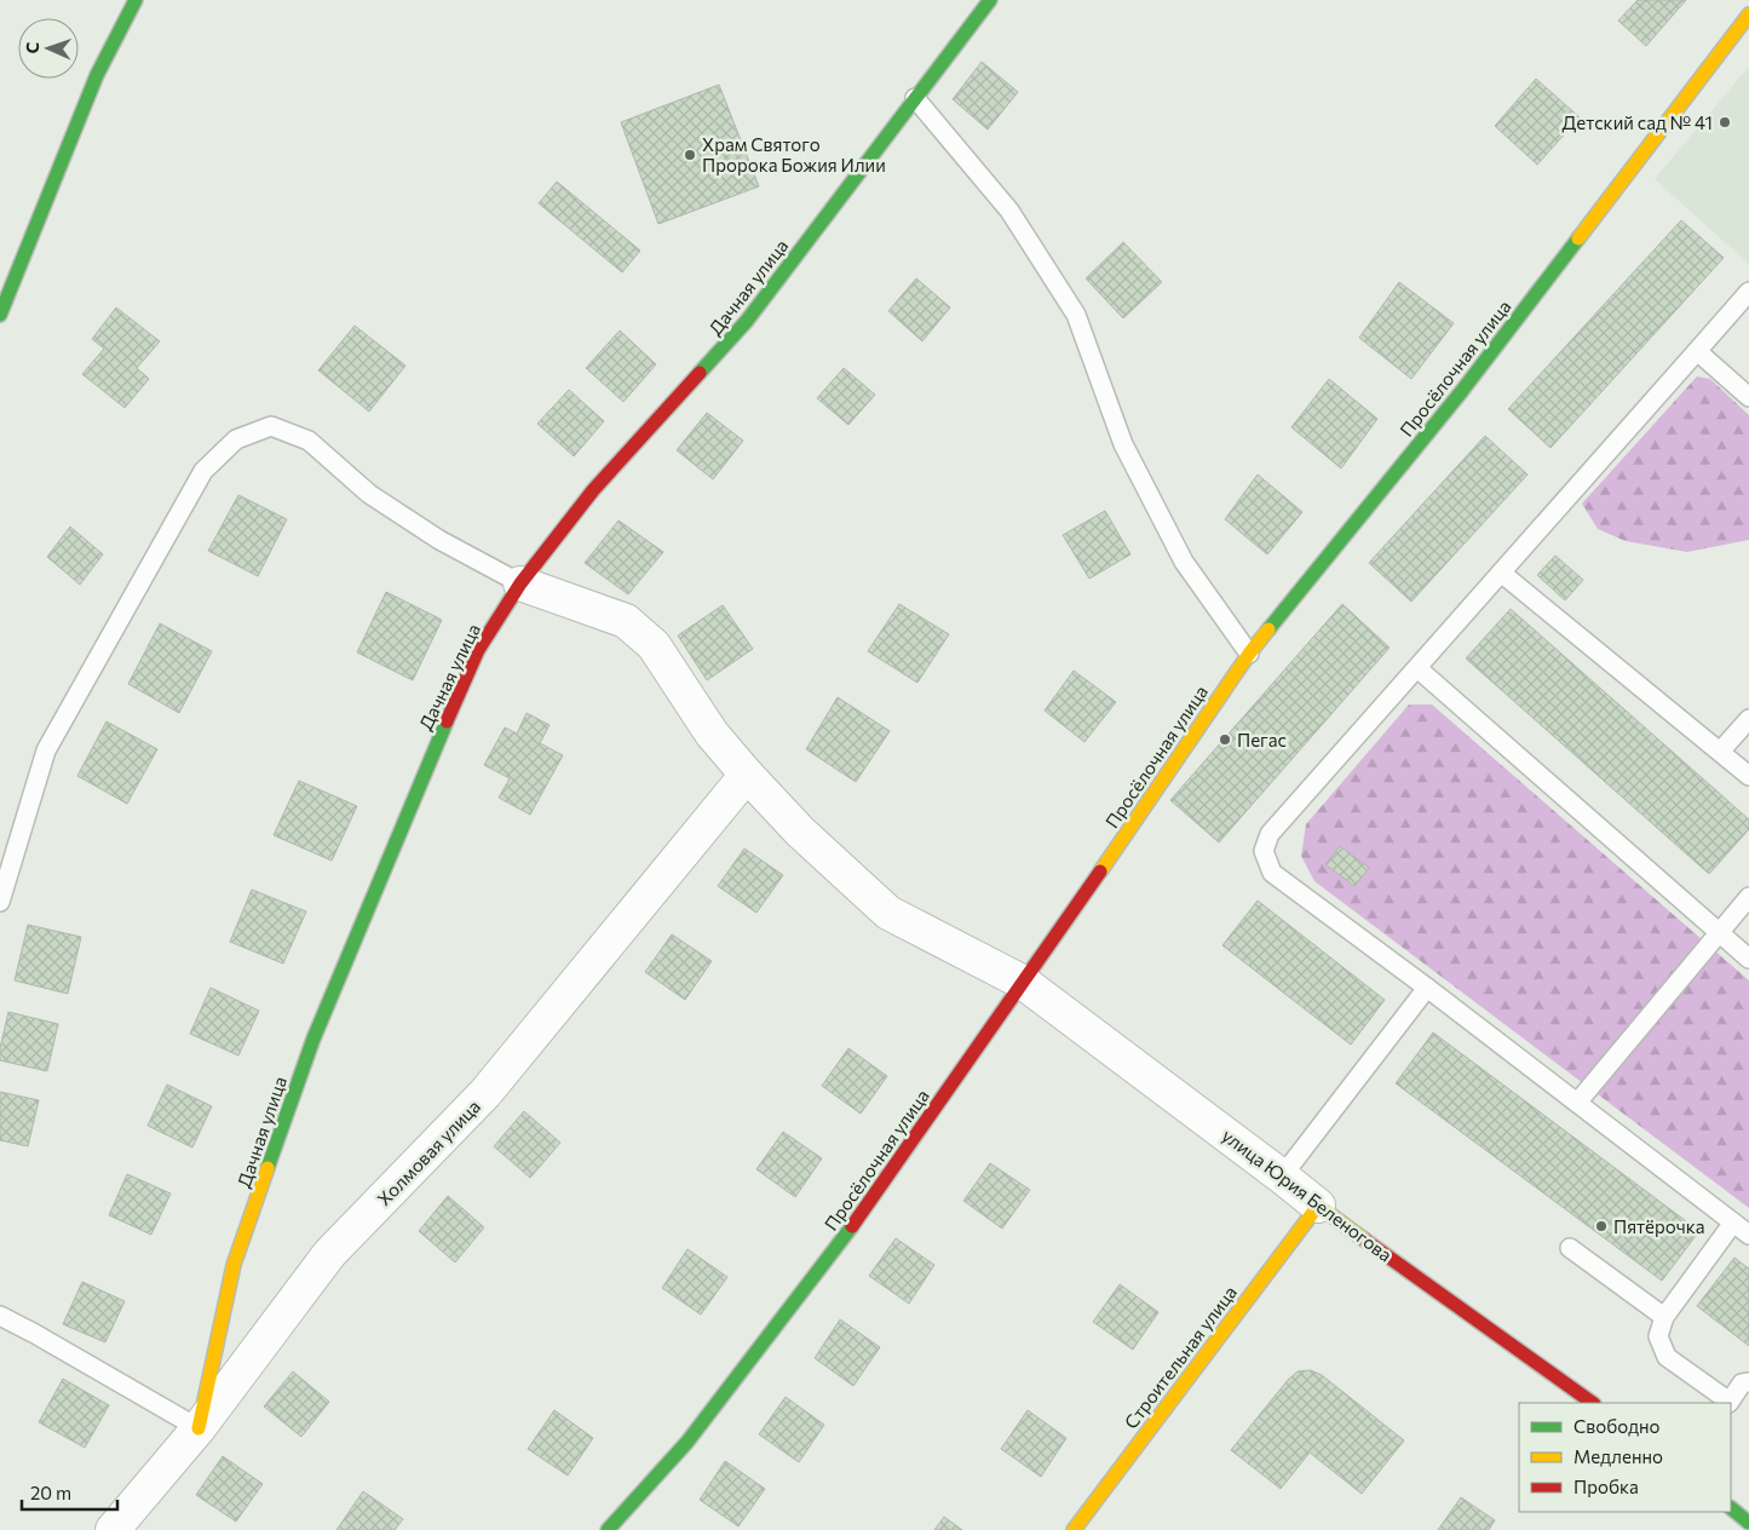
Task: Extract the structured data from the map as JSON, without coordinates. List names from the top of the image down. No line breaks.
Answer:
{"streets":{"street":["Дачная улица","Просёлочная улица","Холмовая улица","улица Юрия Беленогова","Строительная улица"]},"crossings":[["Дачная улица","Холмовая улица"],["Дачная улица","улица Юрия Беленогова"],["Просёлочная улица","улица Юрия Беленогова"],["Холмовая улица","улица Юрия Беленогова"],["улица Юрия Беленогова","Строительная улица"]],"places":["Детский сад № 41","Храм Святого Пророка Божия Илии","Пегас","Пятёрочка"],"legend":["Свободно","Медленно","Пробка"],"scale_bar":"20 m","north":"left"}
